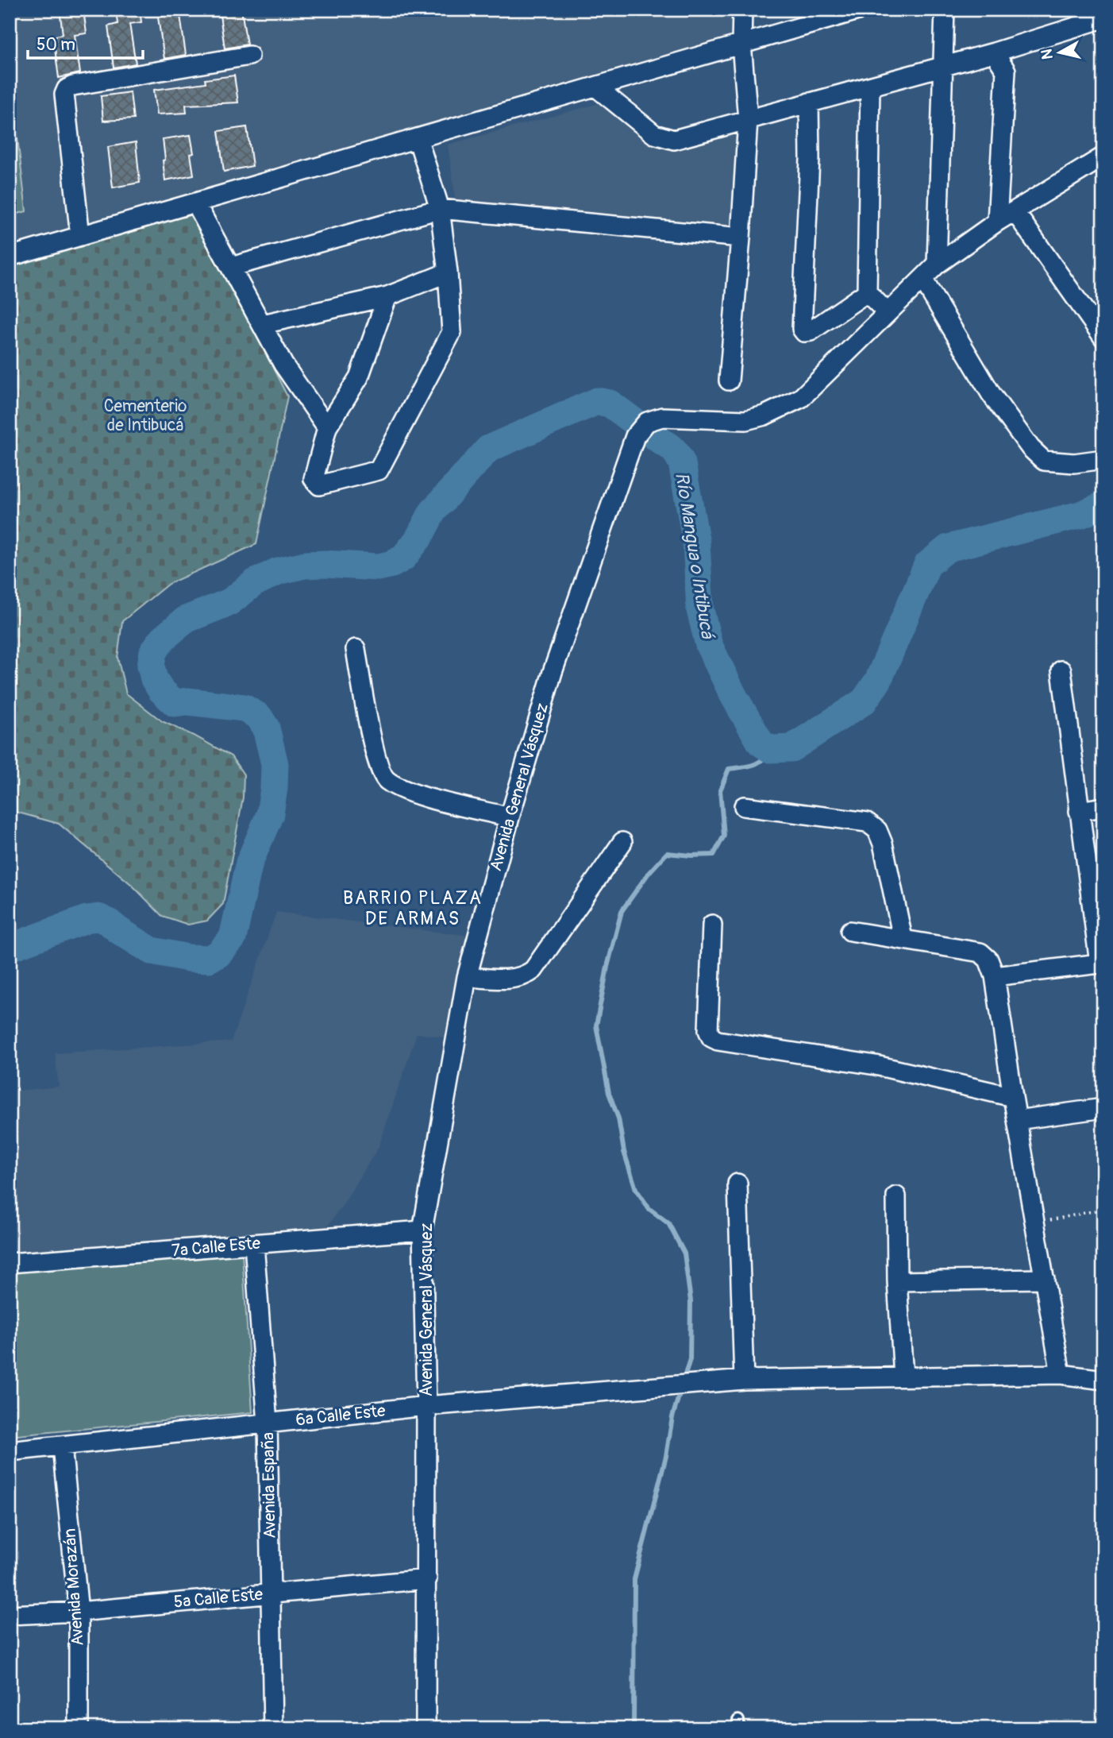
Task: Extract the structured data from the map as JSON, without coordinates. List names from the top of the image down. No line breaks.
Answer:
{"streets":{"street":["Avenida General Vásquez","7a Calle Este","6a Calle Este","Avenida España","Avenida Morazán","5a Calle Este"]},"crossings":[["Avenida General Vásquez","7a Calle Este"],["Avenida General Vásquez","6a Calle Este"],["Avenida General Vásquez","5a Calle Este"],["7a Calle Este","Avenida España"],["6a Calle Este","Avenida España"],["6a Calle Este","Avenida Morazán"],["Avenida España","5a Calle Este"],["Avenida Morazán","5a Calle Este"]],"districts":["BARRIO PLAZA DE ARMAS"],"water":["Río Mangua o Intibucá"],"parks":["Cementerio de Intibucá"],"scale_bar":"50 m","north":"left"}
